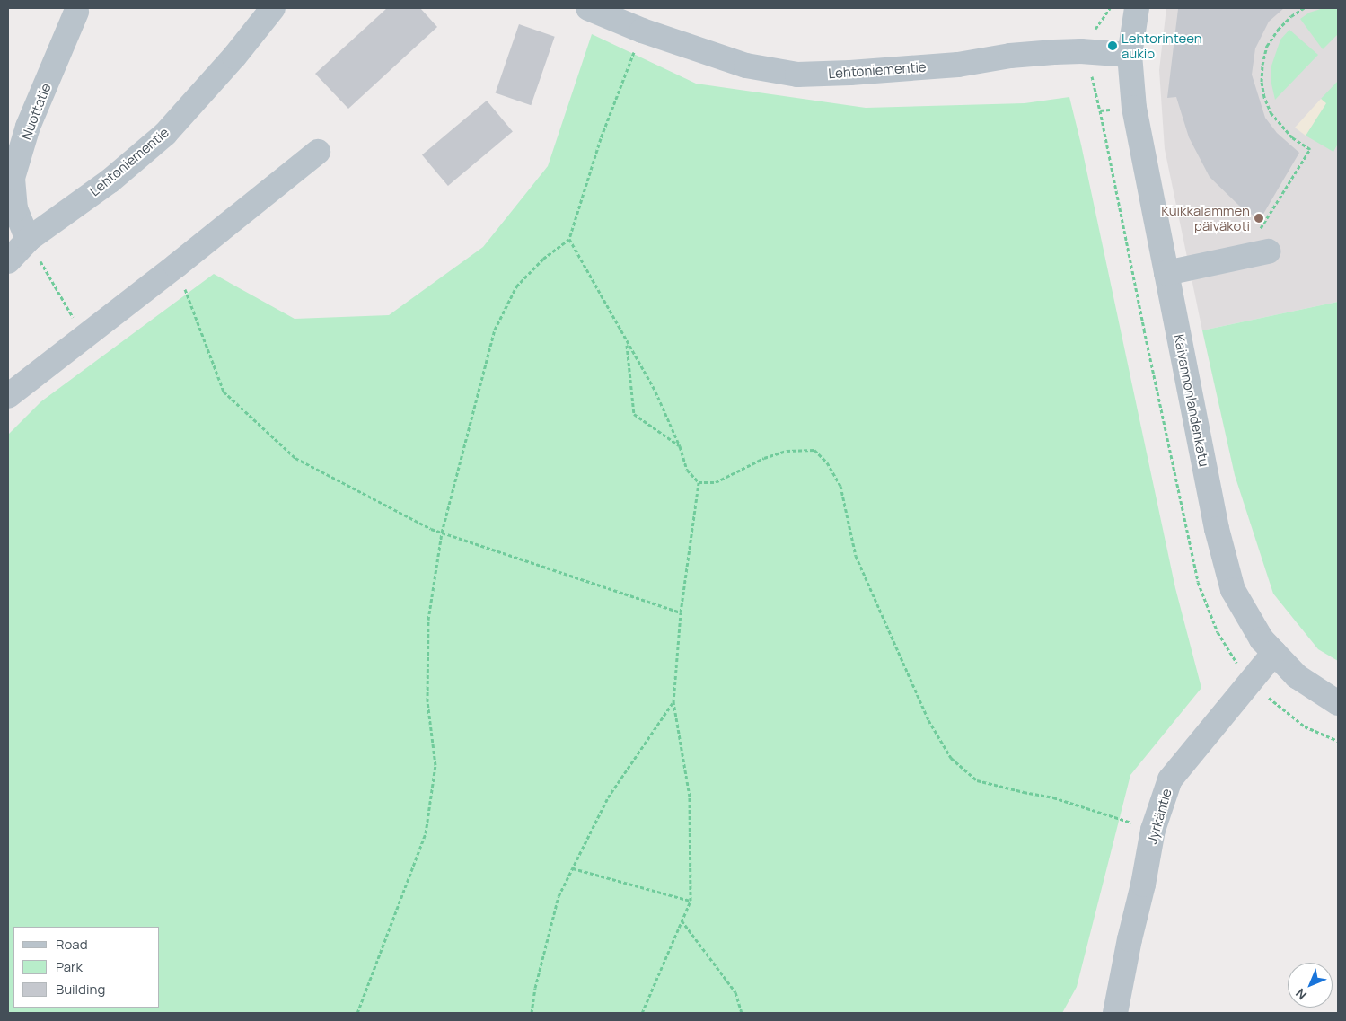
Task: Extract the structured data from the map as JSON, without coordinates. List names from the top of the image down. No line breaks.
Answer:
{"streets":{"street":["Lehtoniementie","Nuottatie","Kaivannonlahdenkatu","Jyrkäntie"]},"crossings":[["Lehtoniementie","Nuottatie"],["Lehtoniementie","Kaivannonlahdenkatu"],["Kaivannonlahdenkatu","Jyrkäntie"]],"places":["Lehtorinteen aukio","Kuikkalammen päiväkoti"],"legend":["Road","Park","Building"],"north":"bottom left"}
